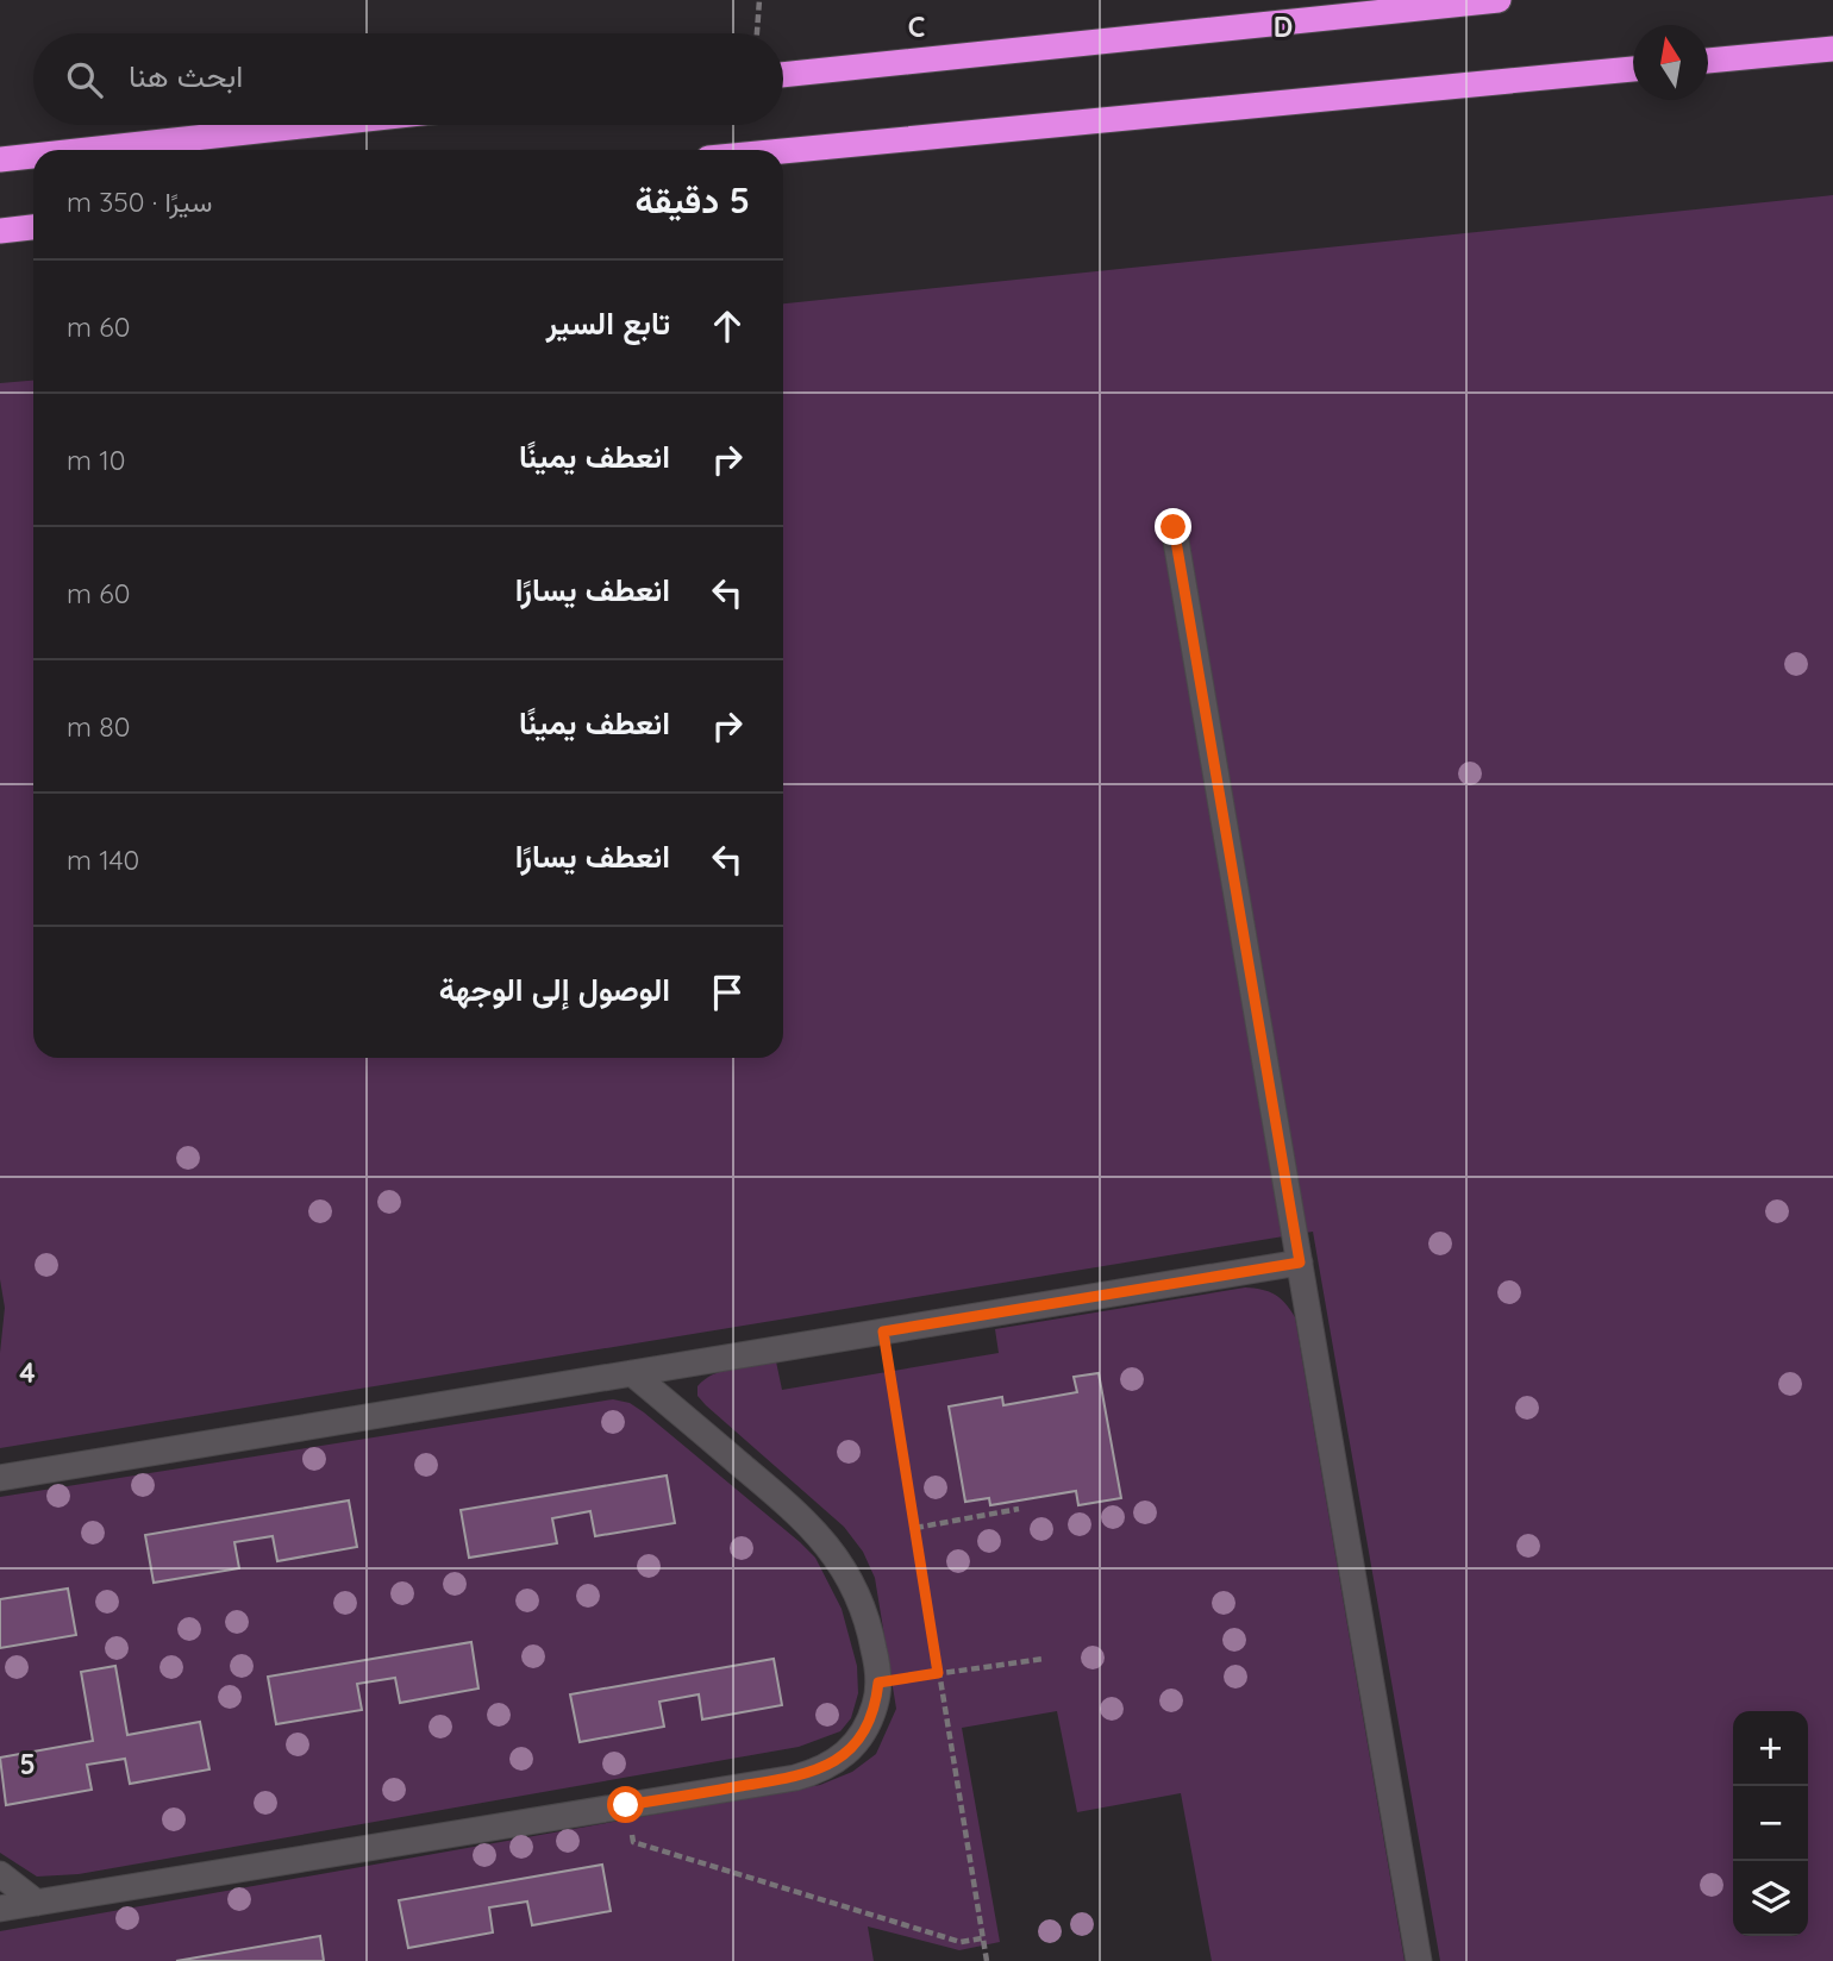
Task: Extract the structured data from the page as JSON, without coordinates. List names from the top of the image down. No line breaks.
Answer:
{"north":"top","page":{"search":"ابحث هنا","heading":["5 دقيقة","سيرًا · 350 m"],"list":[["تابع السير","60 m"],["انعطف يمينًا","10 m"],["انعطف يسارًا","60 m"],["انعطف يمينًا","80 m"],["انعطف يسارًا","140 m"],"الوصول إلى الوجهة"],"map_buttons":["+","−"]},"grid":{"columns":["C","D"],"rows":["4","5"]}}
